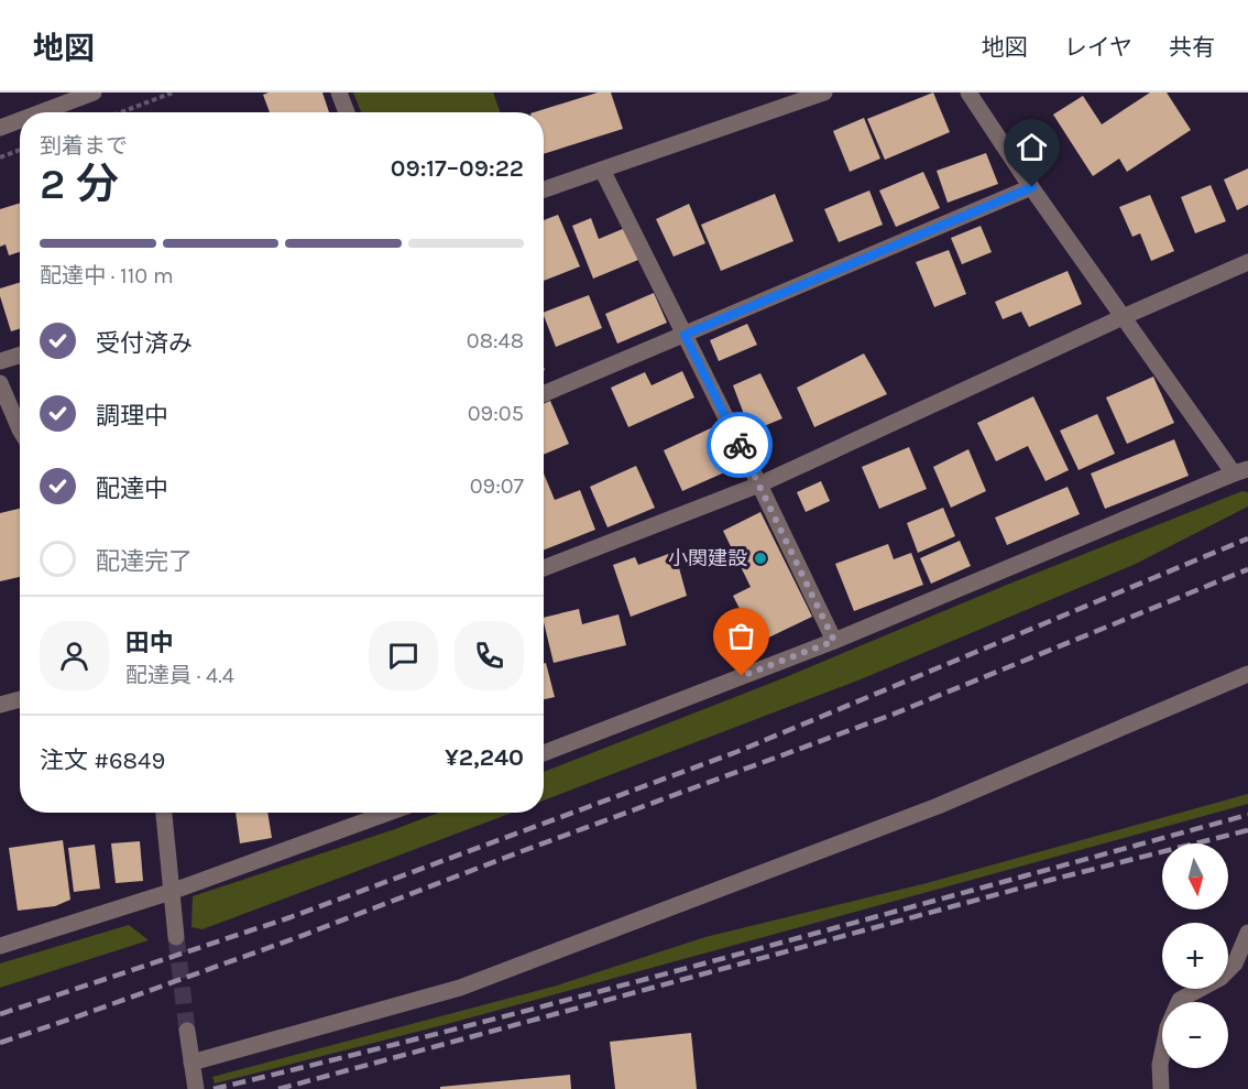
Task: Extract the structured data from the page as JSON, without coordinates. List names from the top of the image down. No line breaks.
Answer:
{"places":["小関建設"],"north":"bottom","page":{"header":"地図","nav":["地図","レイヤ","共有"],"heading":["2 分","到着まで","09:17–09:22"],"panel":["田中","配達員 · 4.4","注文 #6849","¥2,240"],"bar":"配達中 · 110 m","list":[["受付済み","08:48"],["調理中","09:05"],["配達中","09:07"],"配達完了"],"map_buttons":["+","−"]}}
